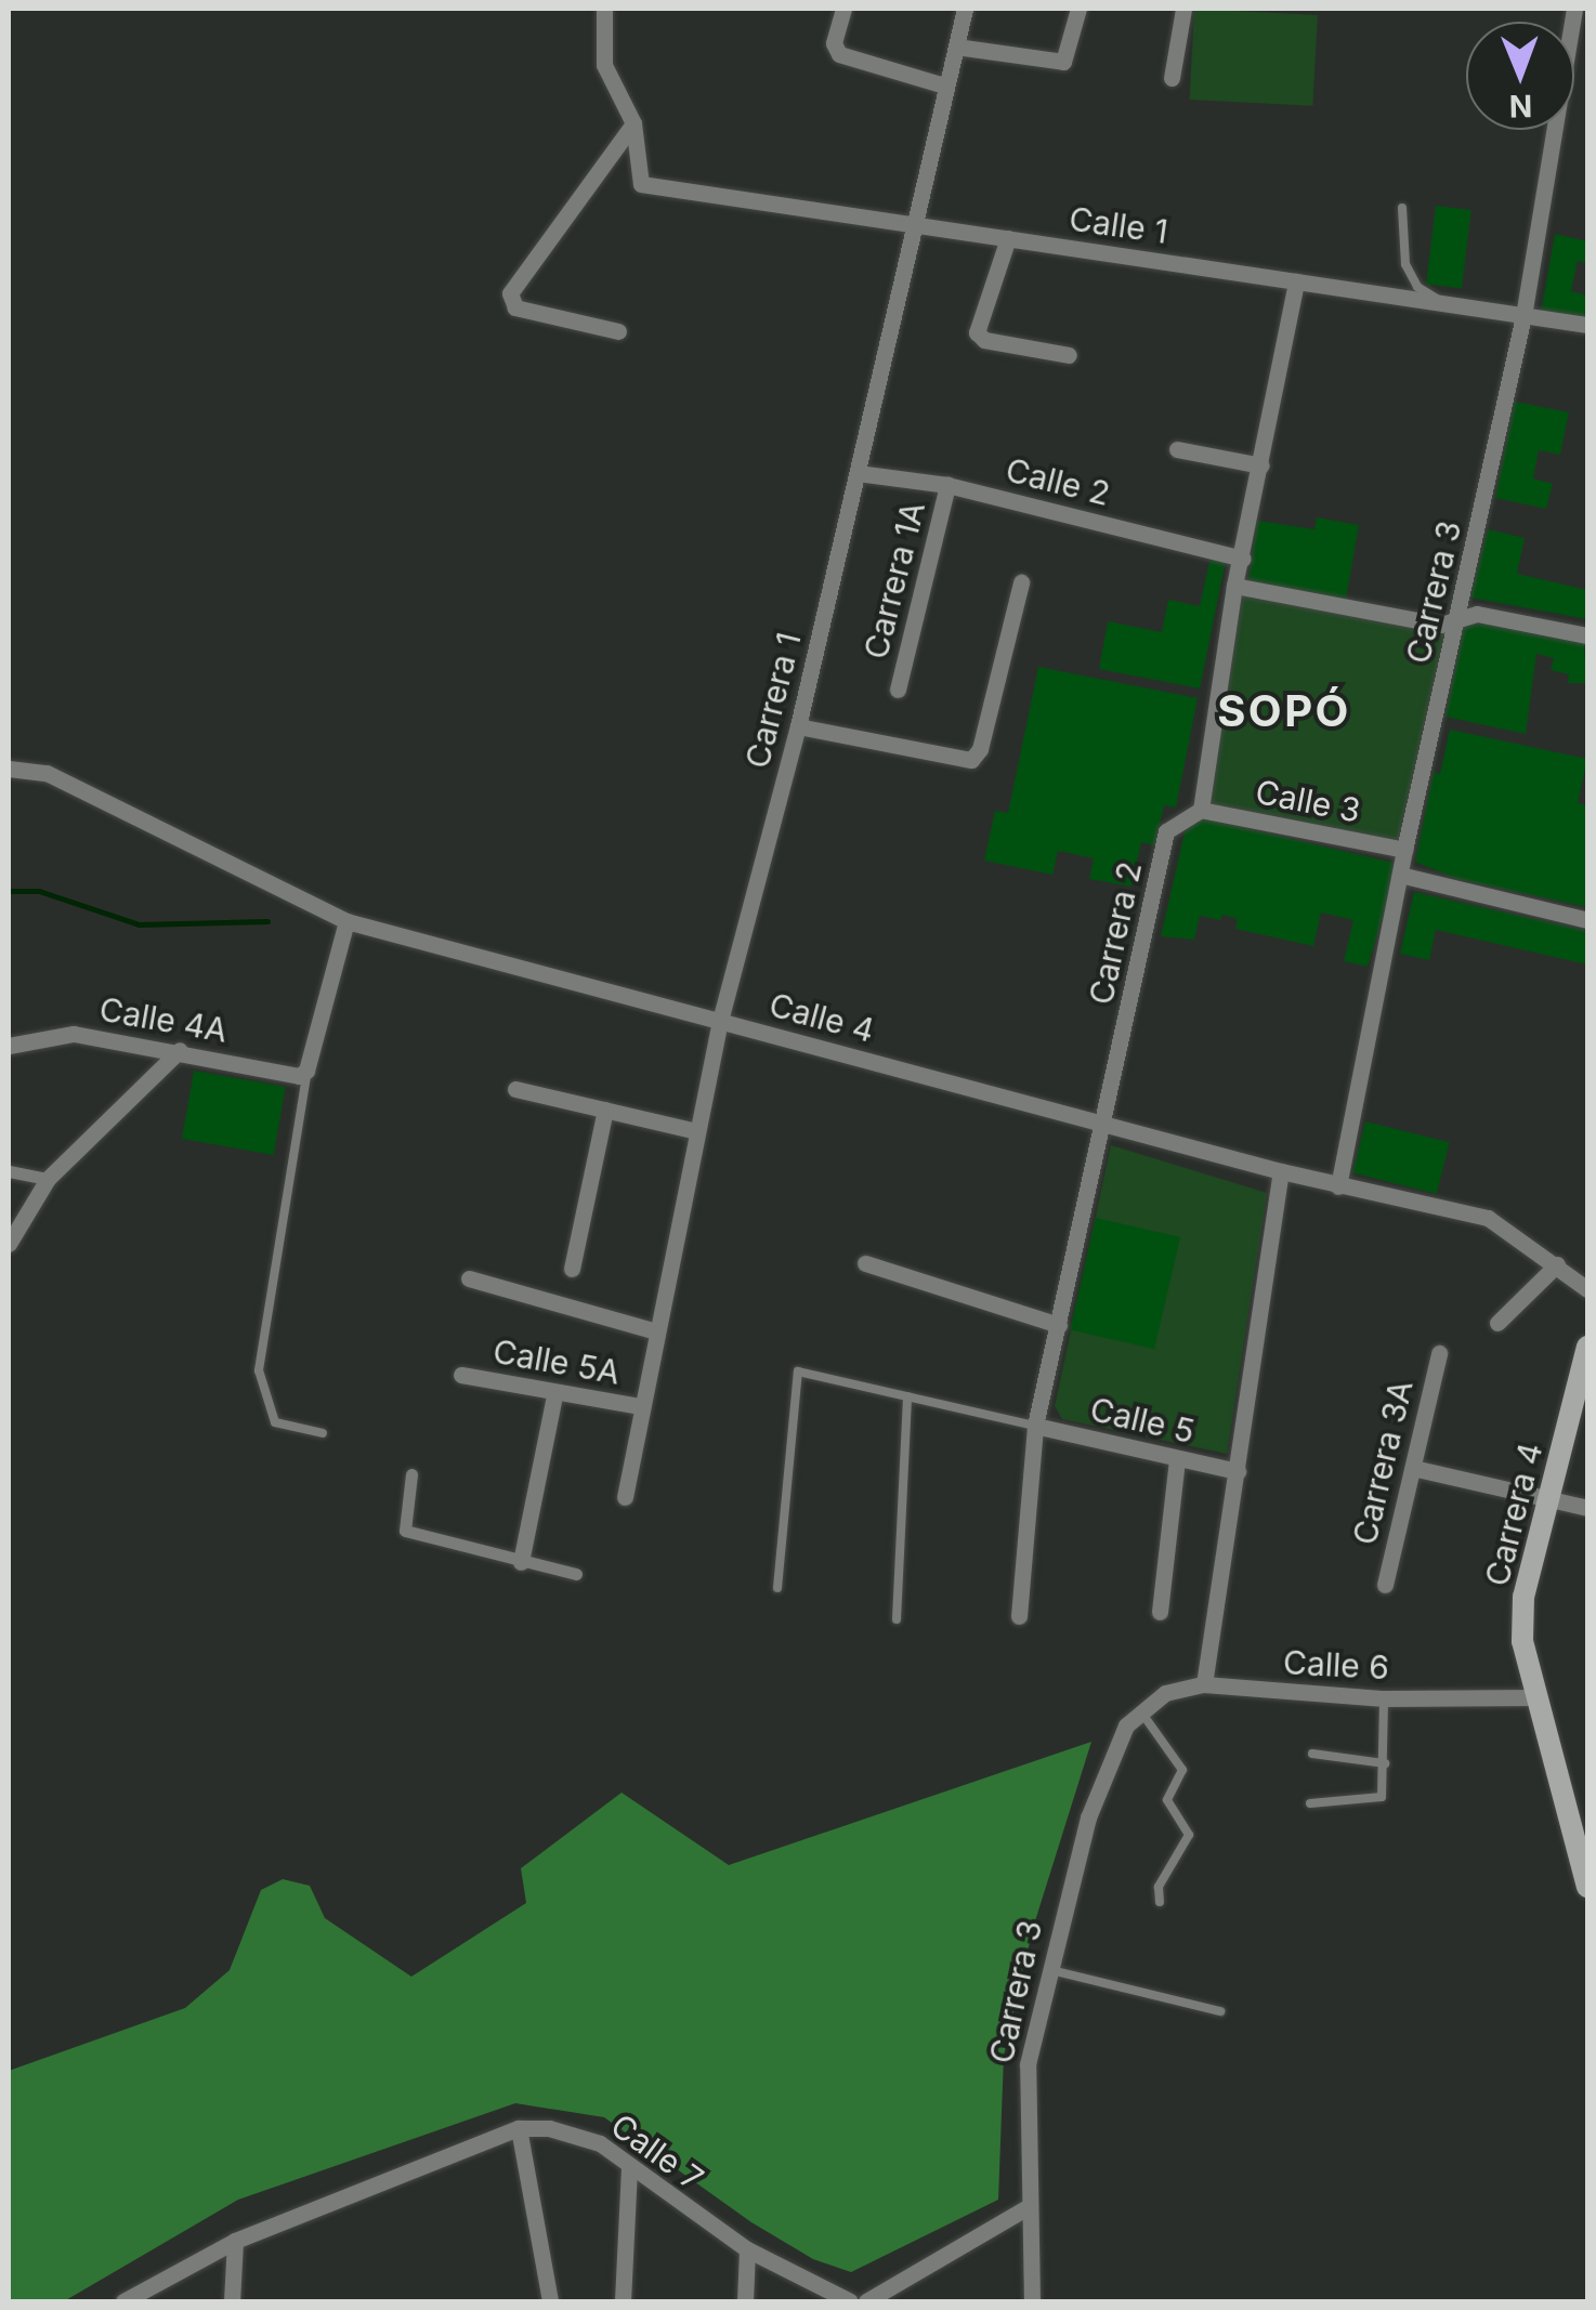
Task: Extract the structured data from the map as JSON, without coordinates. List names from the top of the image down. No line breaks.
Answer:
{"streets":{"main road":["Carrera 4"],"street":["Calle 1","Calle 2","Carrera 1A","Carrera 3","Carrera 1","Calle 3","Carrera 2","Calle 4","Calle 4A","Calle 5A","Calle 5","Carrera 3A","Calle 6","Calle 7"]},"crossings":[["Calle 1","Carrera 3"],["Calle 1","Carrera 1"],["Calle 2","Carrera 1A"],["Calle 2","Carrera 1"],["Carrera 3","Calle 3"],["Carrera 3","Calle 4"],["Carrera 3","Calle 6"],["Carrera 1","Calle 4"],["Carrera 1","Calle 5A"],["Calle 3","Carrera 2"],["Carrera 2","Calle 4"],["Carrera 2","Calle 5"],["Carrera 4","Calle 6"]],"districts":["SOPÓ"],"north":"bottom"}
